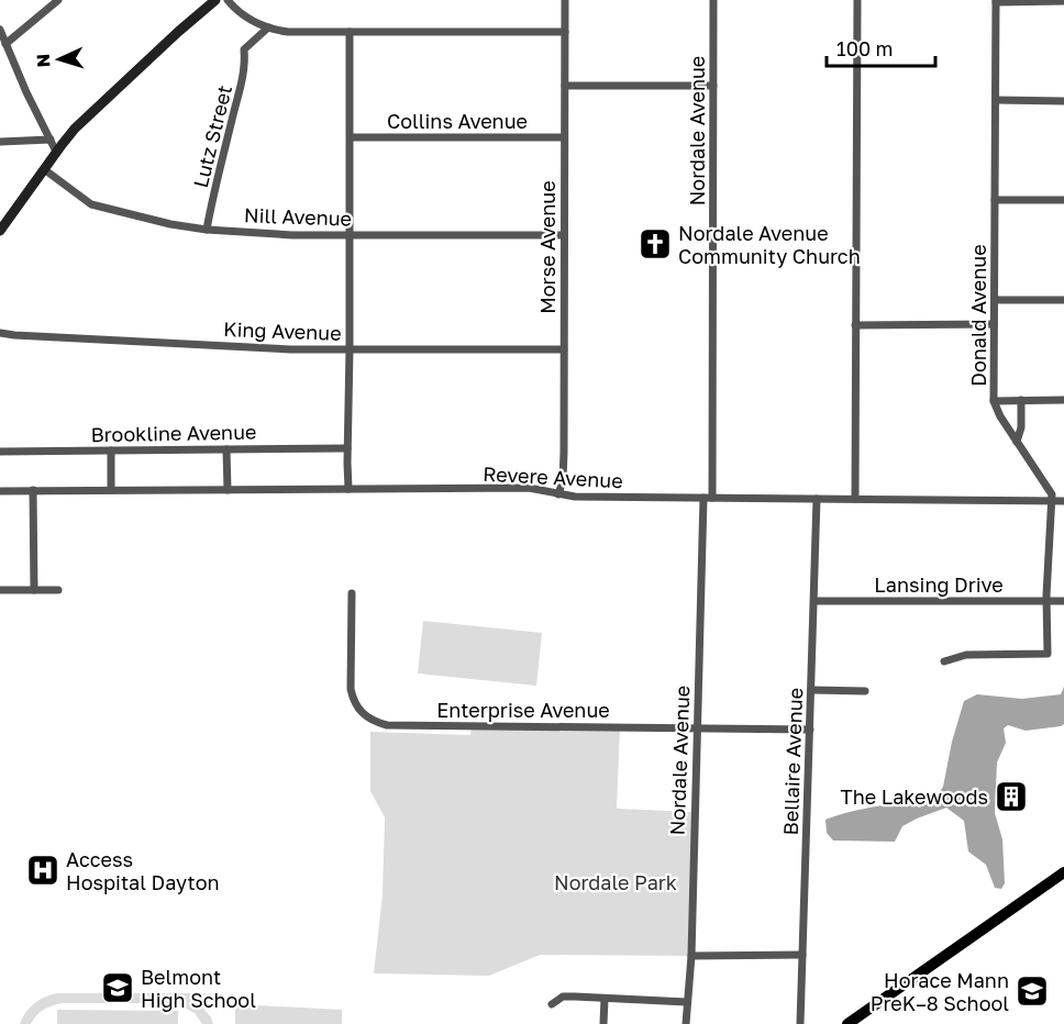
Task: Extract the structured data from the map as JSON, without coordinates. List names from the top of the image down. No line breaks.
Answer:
{"streets":{"street":["Collins Avenue","Nordale Avenue","Lutz Street","Nill Avenue","Morse Avenue","Donald Avenue","King Avenue","Brookline Avenue","Revere Avenue","Lansing Drive","Enterprise Avenue","Bellaire Avenue"]},"crossings":[["Collins Avenue","Morse Avenue"],["Nordale Avenue","Revere Avenue"],["Nordale Avenue","Enterprise Avenue"],["Lutz Street","Nill Avenue"],["Nill Avenue","Morse Avenue"],["Morse Avenue","King Avenue"],["Morse Avenue","Revere Avenue"],["Donald Avenue","Revere Avenue"],["Revere Avenue","Bellaire Avenue"],["Lansing Drive","Bellaire Avenue"],["Enterprise Avenue","Bellaire Avenue"]],"parks":["Nordale Park"],"places":{"church":["Nordale Avenue Community Church"],"building":["The Lakewoods"],"hospital":["Access Hospital Dayton"],"school or university":["Belmont High School","Horace Mann PreK–8 School"]},"scale_bar":"100 m","north":"left"}
